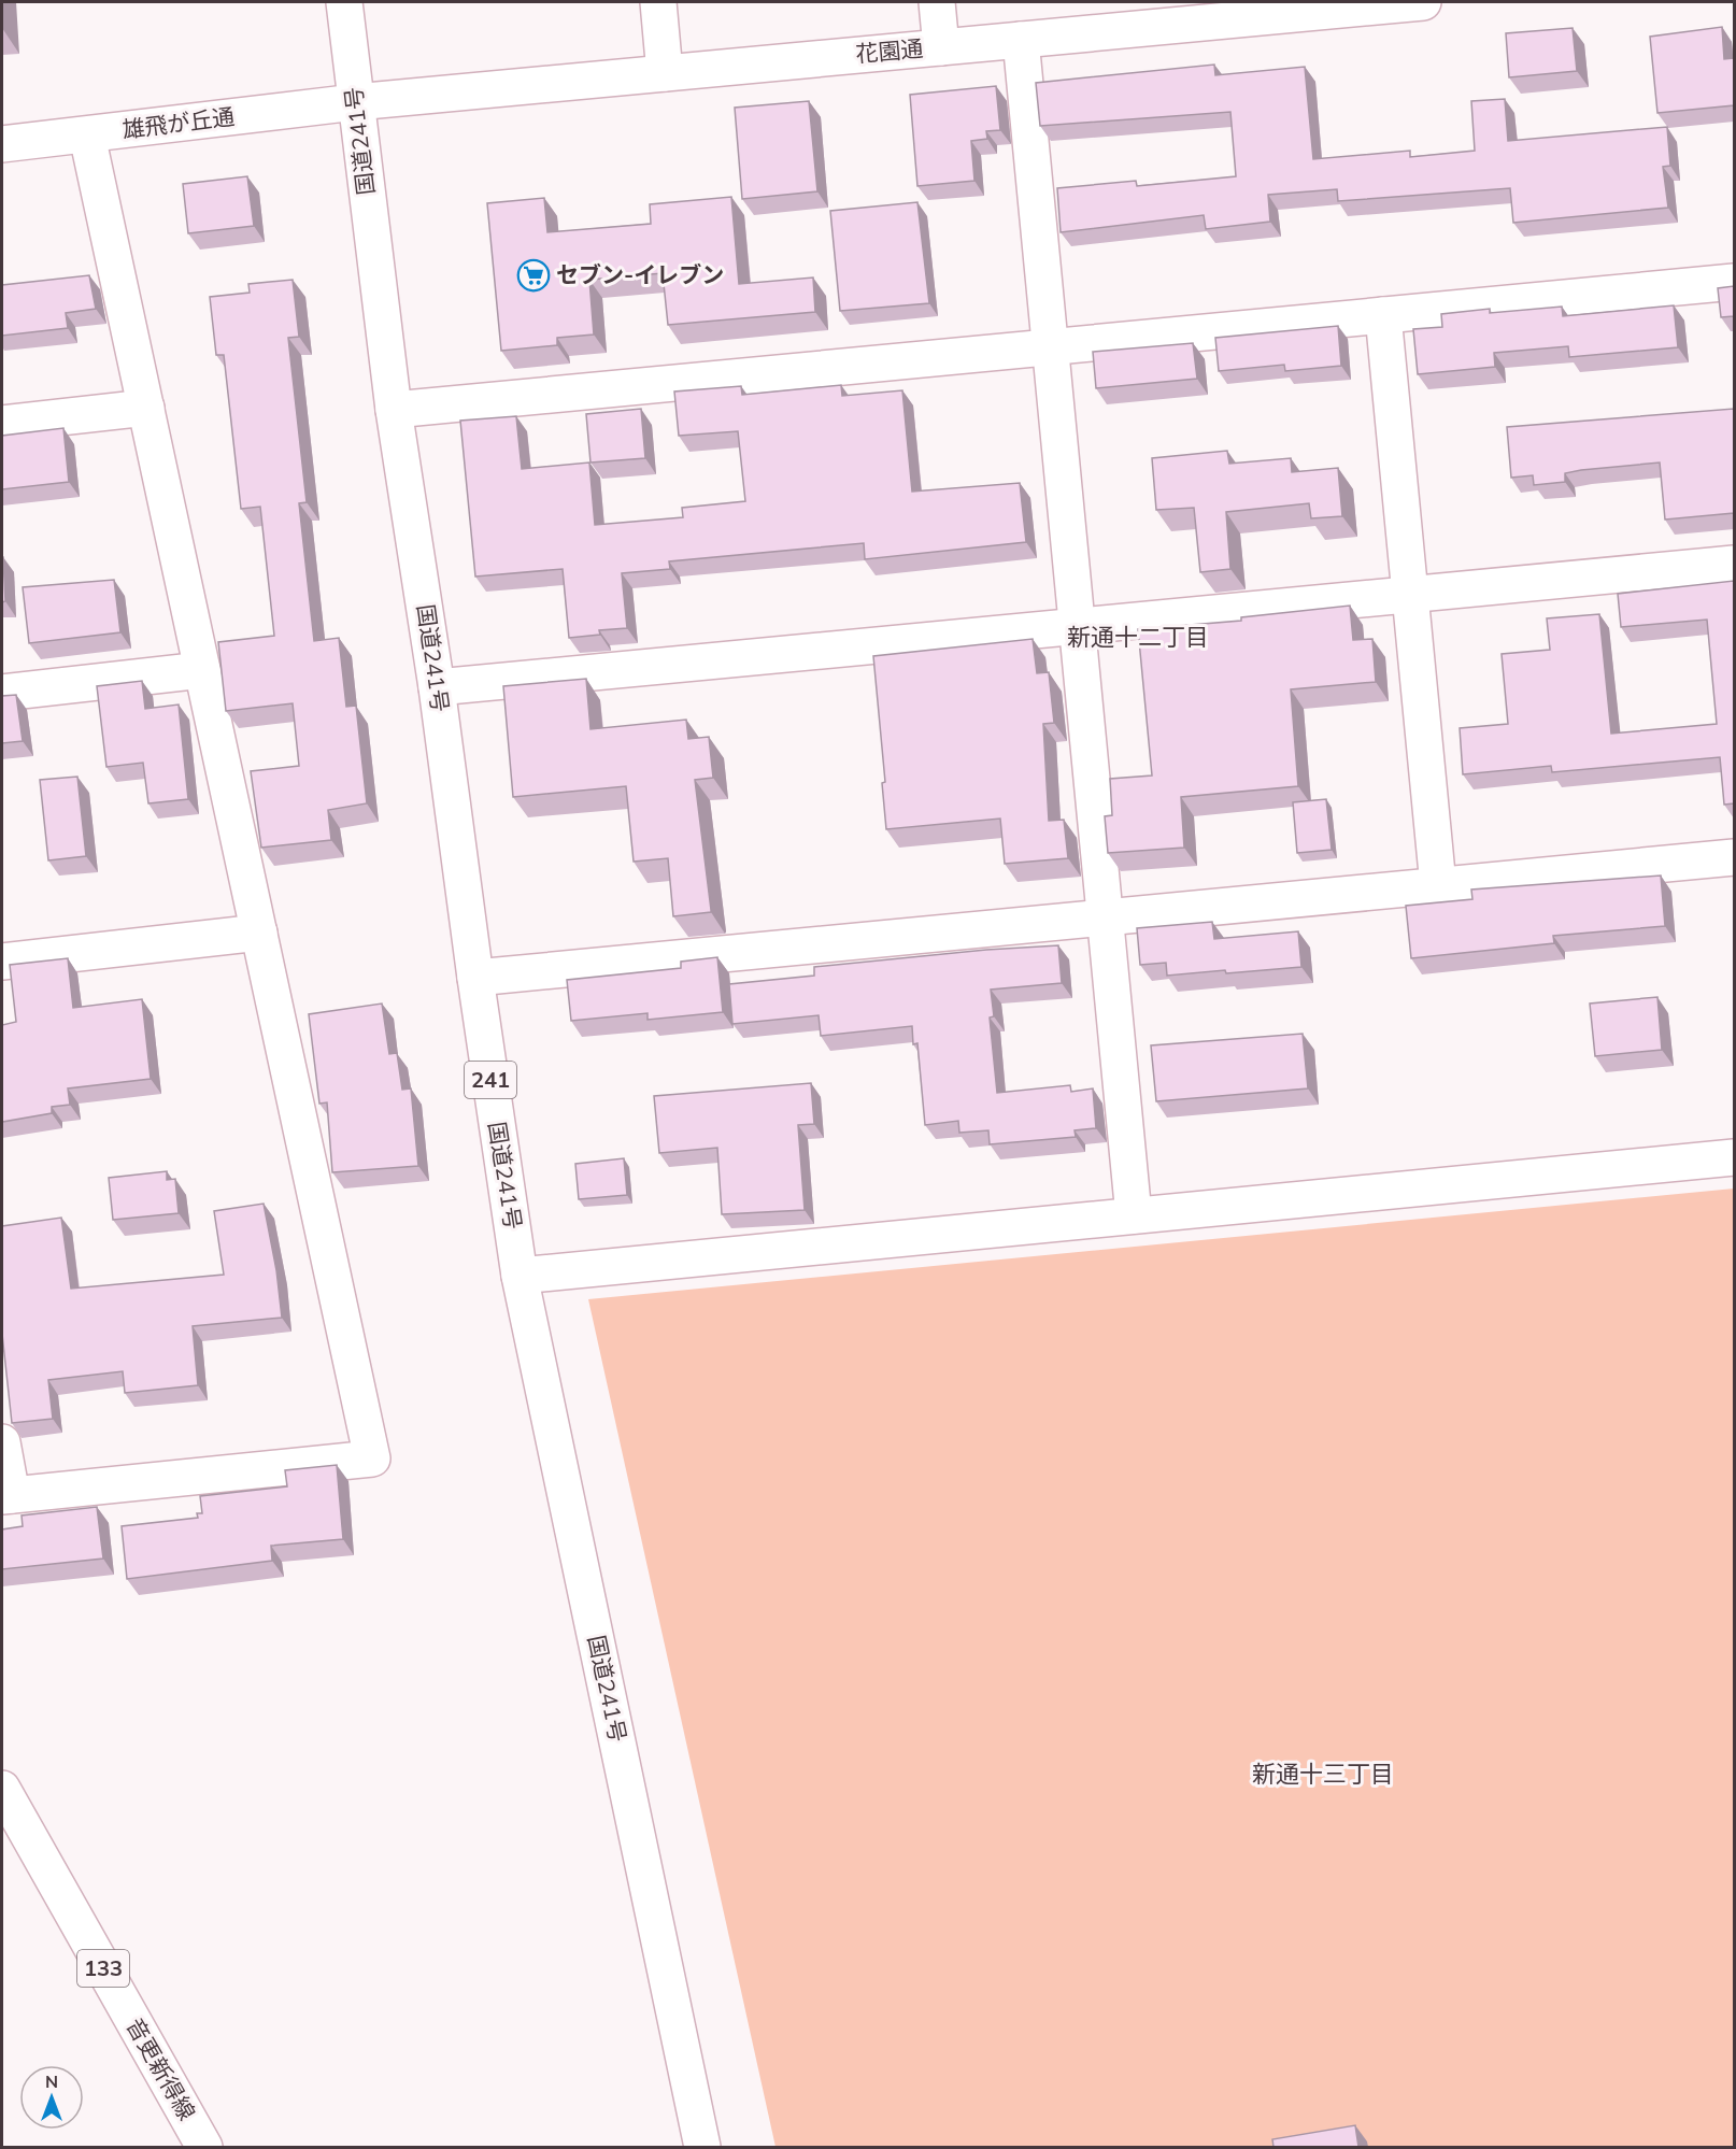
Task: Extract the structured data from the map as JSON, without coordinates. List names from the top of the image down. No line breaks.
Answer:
{"streets":{"main road":["花園通","雄飛が丘通","国道241号","241","133","音更新得線"]},"crossings":[["花園通","雄飛が丘通"],["花園通","国道241号"],["雄飛が丘通","国道241号"]],"districts":["新通十二丁目","新通十三丁目"],"places":{"supermarket":["セブン-イレブン"]},"north":"top"}
